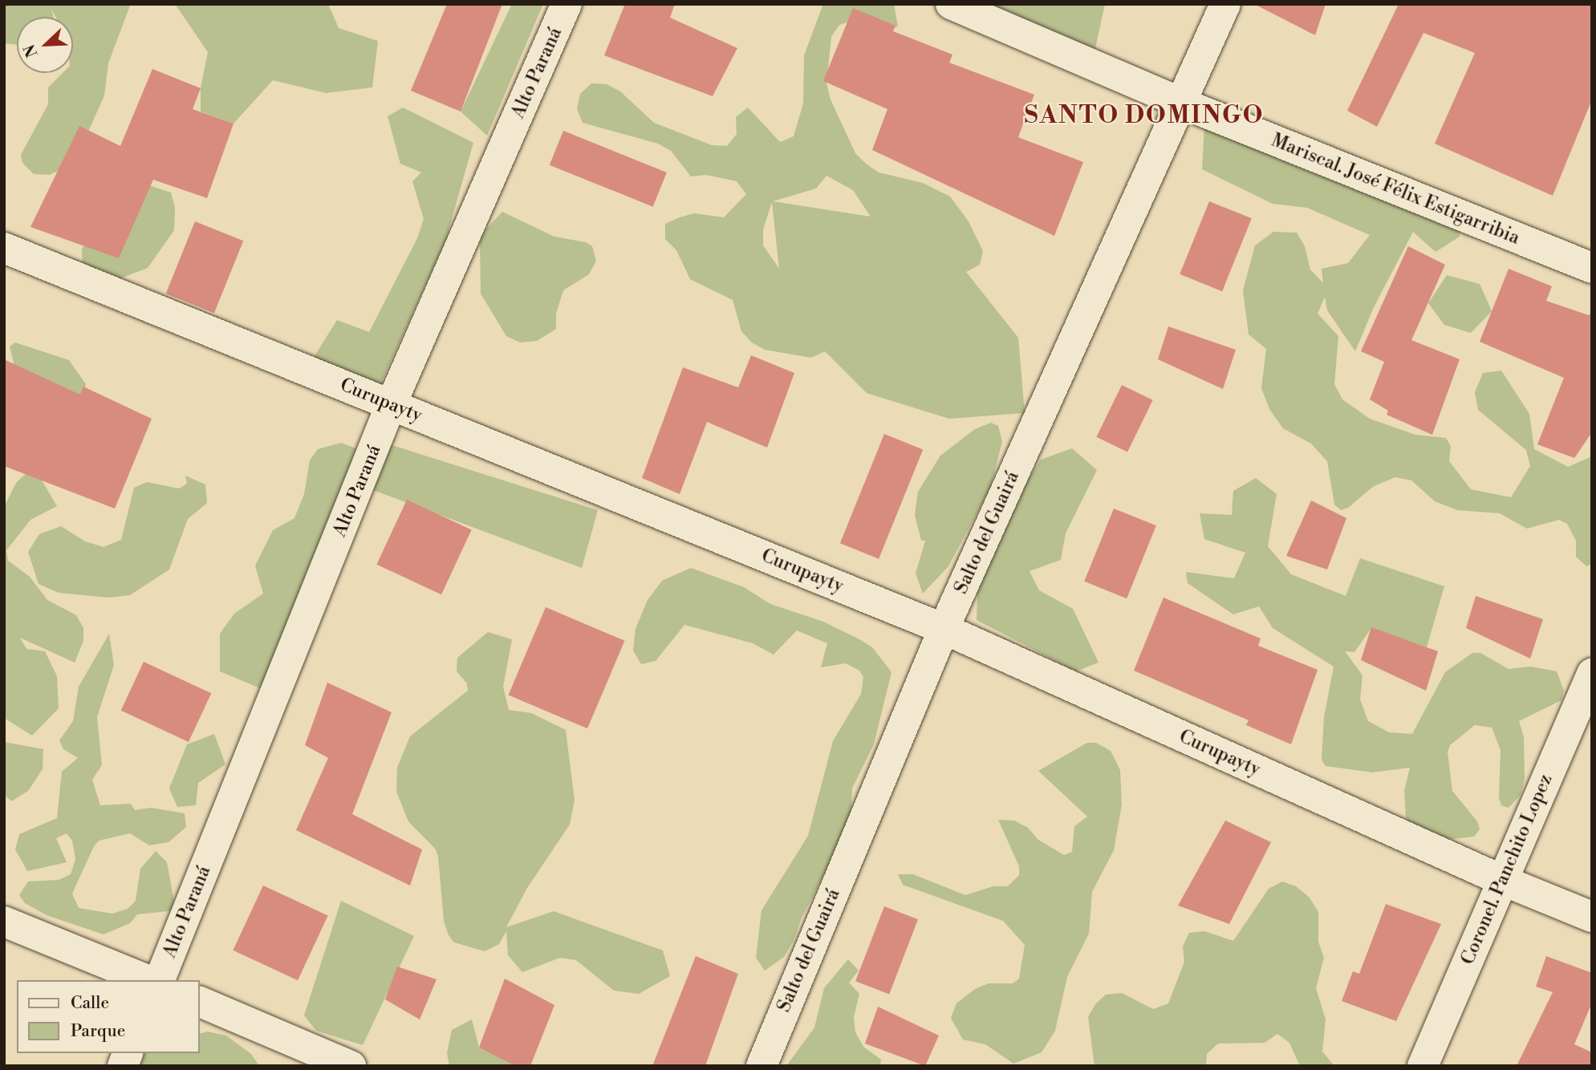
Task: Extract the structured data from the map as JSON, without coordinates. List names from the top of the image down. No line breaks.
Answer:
{"streets":{"street":["Alto Paraná","Mariscal. José Félix Estigarribia","Curupayty","Salto del Guairá","Coronel. Panchito Lopez"]},"crossings":[["Alto Paraná","Curupayty"],["Mariscal. José Félix Estigarribia","Salto del Guairá"],["Curupayty","Salto del Guairá"],["Curupayty","Coronel. Panchito Lopez"]],"districts":["SANTO DOMINGO"],"legend":["Calle","Parque"],"north":"bottom left"}
